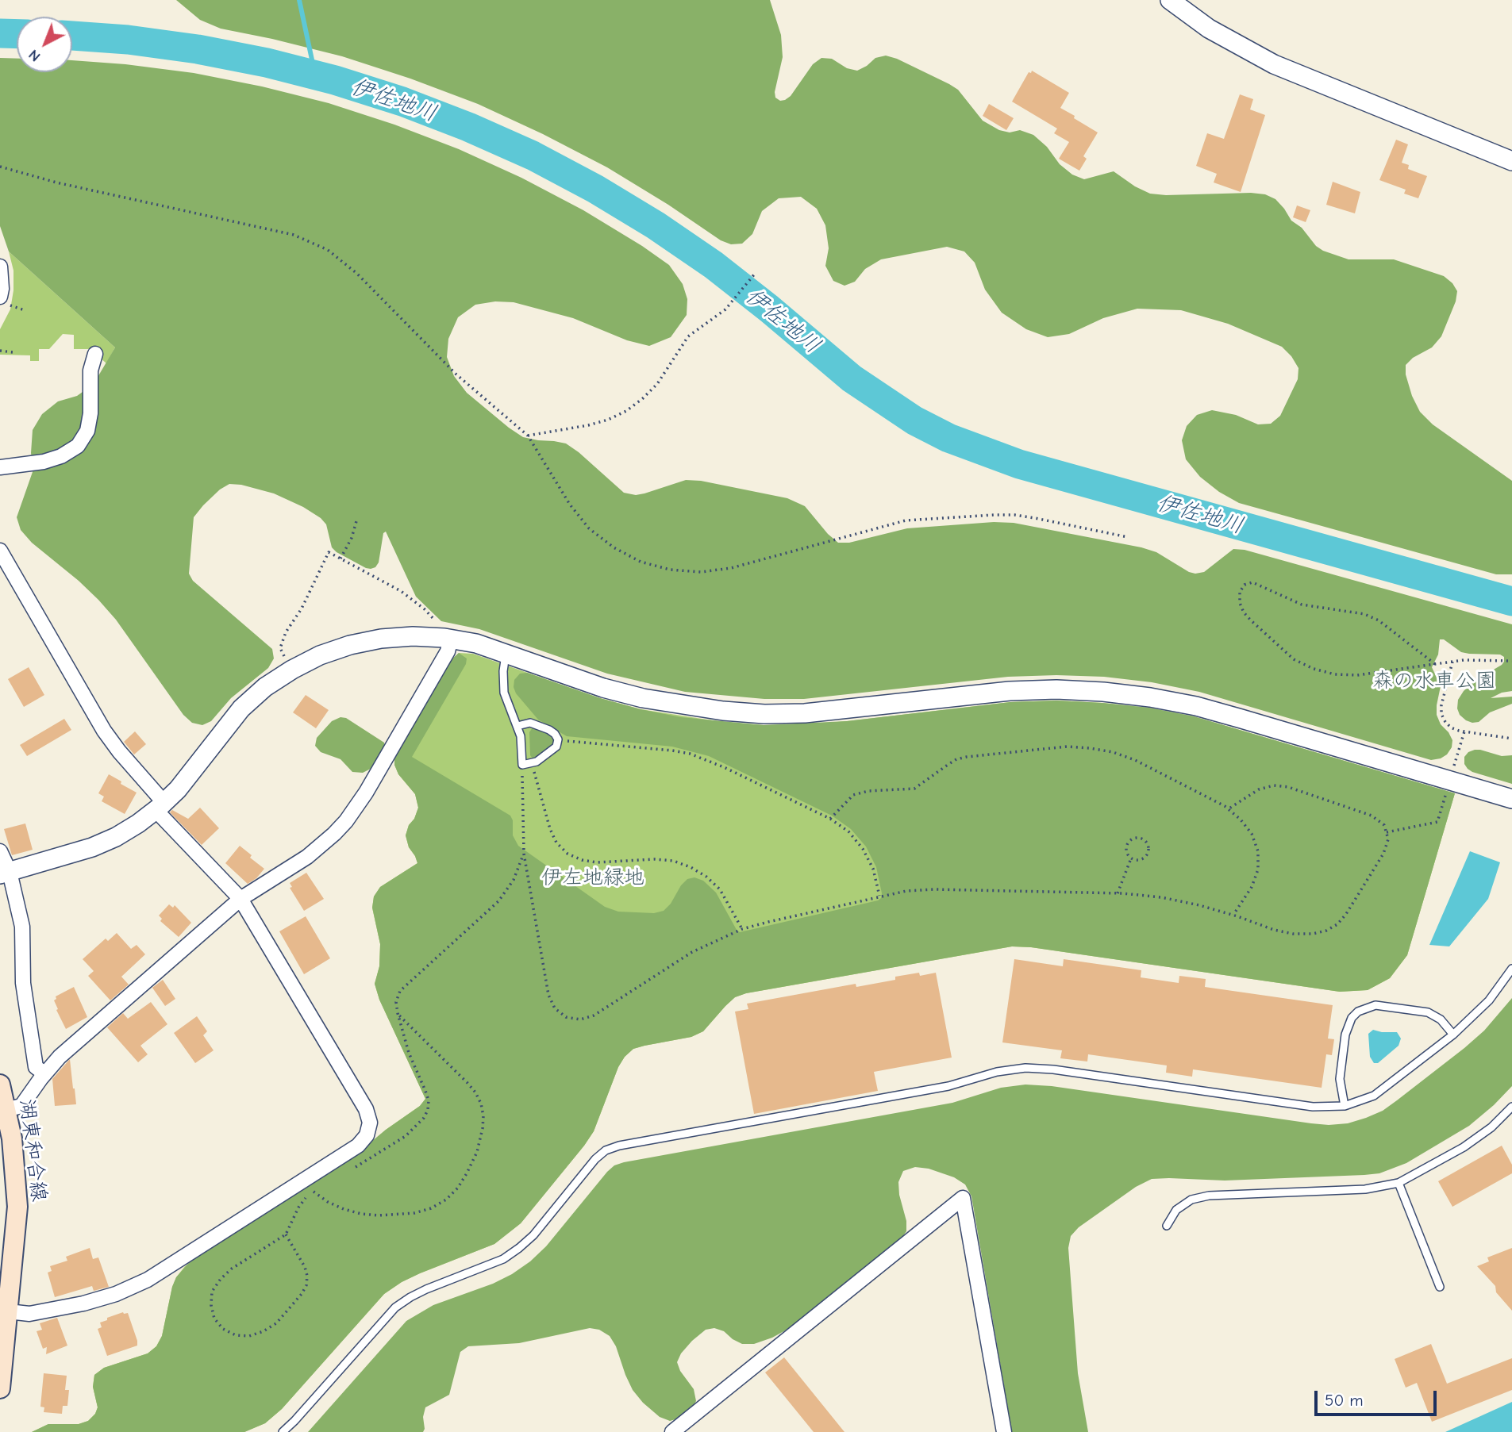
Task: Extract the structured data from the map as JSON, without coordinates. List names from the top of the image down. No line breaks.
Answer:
{"streets":{"main road":["湖東和合線"]},"water":["伊佐地川"],"parks":["森の水車公園","伊左地緑地"],"scale_bar":"50 m","north":"bottom left"}
